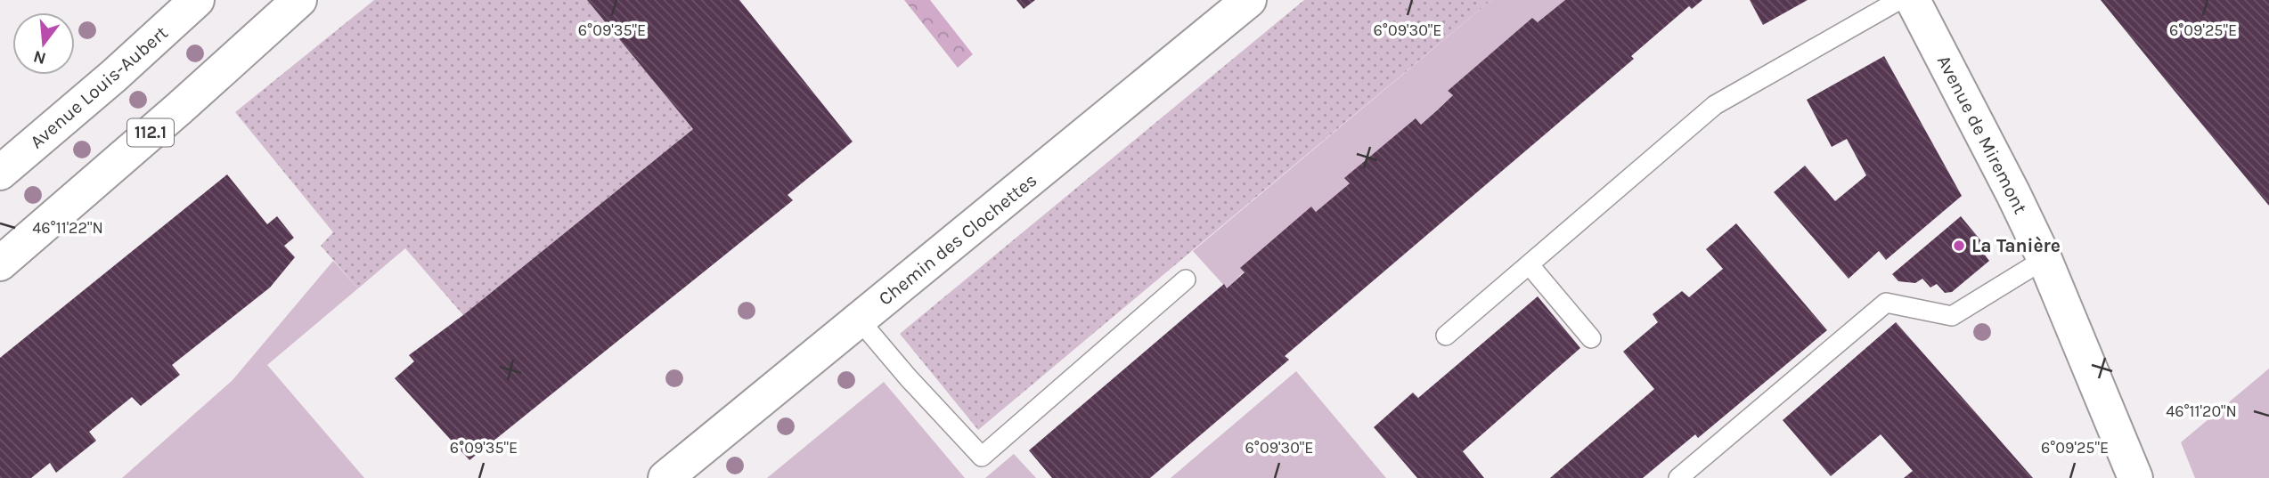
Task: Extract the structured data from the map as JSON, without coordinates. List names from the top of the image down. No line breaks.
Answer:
{"streets":{"street":["Avenue Louis-Aubert","112.1","Avenue de Miremont","Chemin des Clochettes"]},"places":["La Tanière"],"north":"bottom","coordinates":["6°09'35\"E","6°09'30\"E","6°09'25\"E","46°11'22\"N","46°11'20\"N"]}
